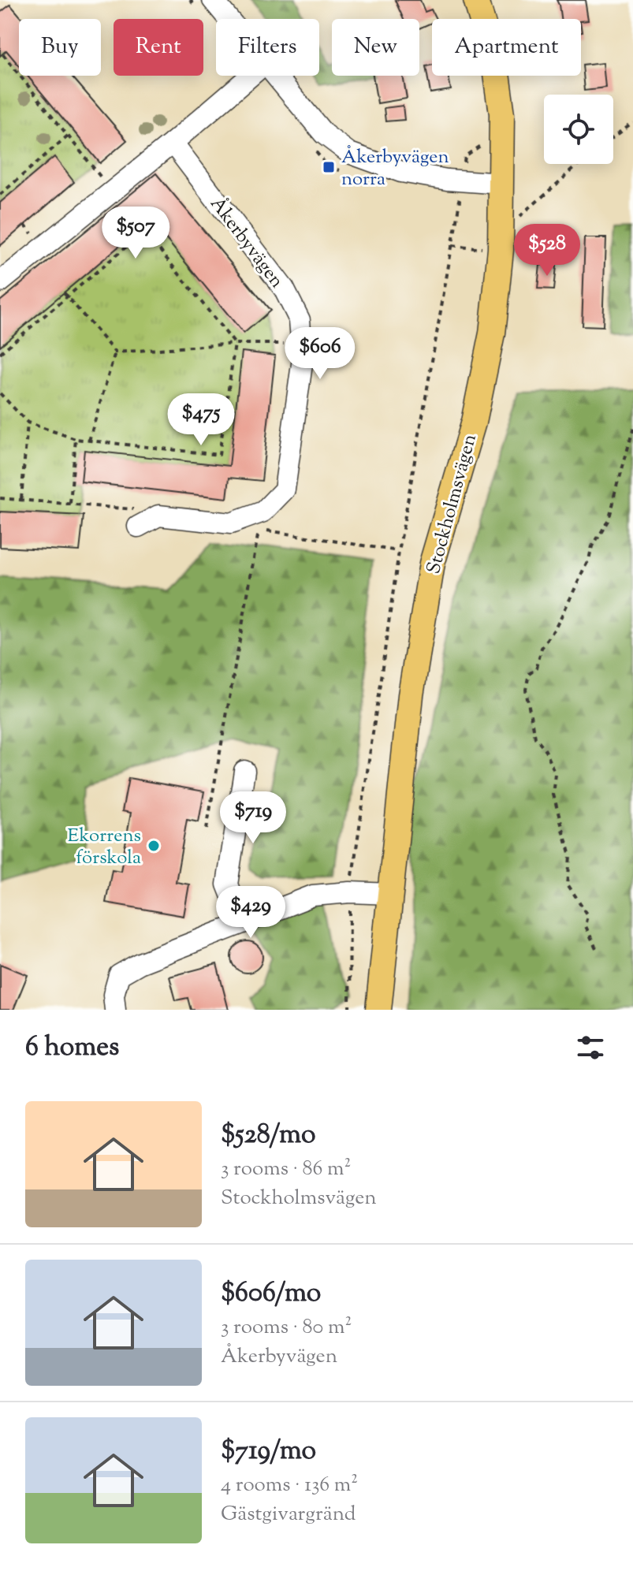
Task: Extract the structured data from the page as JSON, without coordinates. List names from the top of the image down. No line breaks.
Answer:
{"streets":{"main road":["Stockholmsvägen"],"street":["Åkerbyvägen"]},"places":{"transit":["Åkerbyvägen norra"],"other":["Ekorrens förskola"]},"page":{"chip":["Buy","Rent","Filters","New","Apartment"],"price":["$507","$528","$606","$475","$719","$429"],"heading":"6 homes","list":[{"name":"$528/mo","note":"3 rooms · 86 m² · Stockholmsvägen"},{"name":"$606/mo","note":"3 rooms · 80 m² · Åkerbyvägen"},{"name":"$719/mo","note":"4 rooms · 136 m² · Gästgivargränd"}]}}
